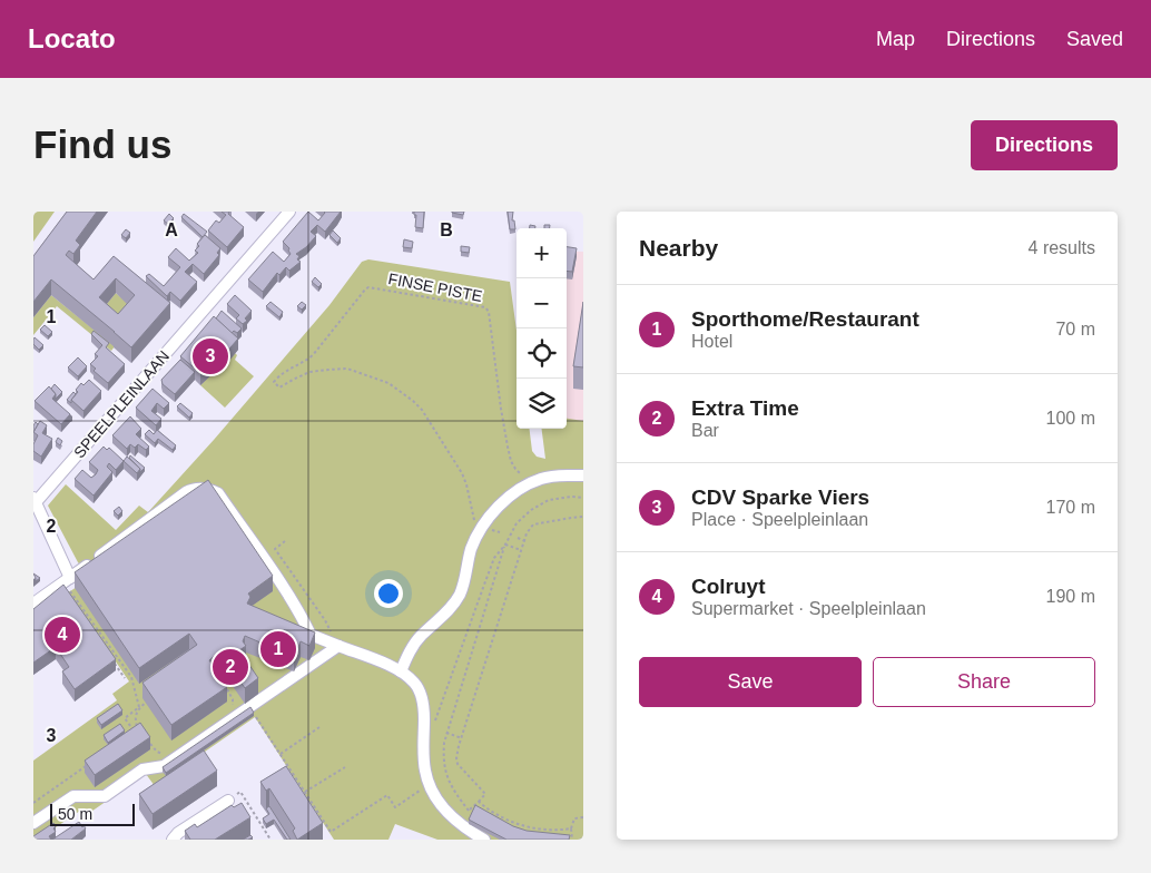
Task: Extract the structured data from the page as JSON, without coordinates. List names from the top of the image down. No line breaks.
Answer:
{"streets":{"street":["SPEELPLEINLAAN"],"path":["FINSE PISTE"]},"scale_bar":"50 m","page":{"header":"Locato","nav":["Map","Directions","Saved"],"buttons":["Directions",["Save","Share"]],"title":"Find us","heading":["Nearby","4 results"],"map_buttons":["+","−"],"list":[{"mark":"1","name":"Sporthome/Restaurant","note":"Hotel","value":"70 m"},{"mark":"2","name":"Extra Time","note":"Bar","value":"100 m"},{"mark":"3","name":"CDV Sparke Viers","note":"Place · Speelpleinlaan","value":"170 m"},{"mark":"4","name":"Colruyt","note":"Supermarket · Speelpleinlaan","value":"190 m"}],"pins":["3","4","1","2"],"scale":"50 m"},"grid":{"columns":["A","B"],"rows":["1","2","3"]}}
